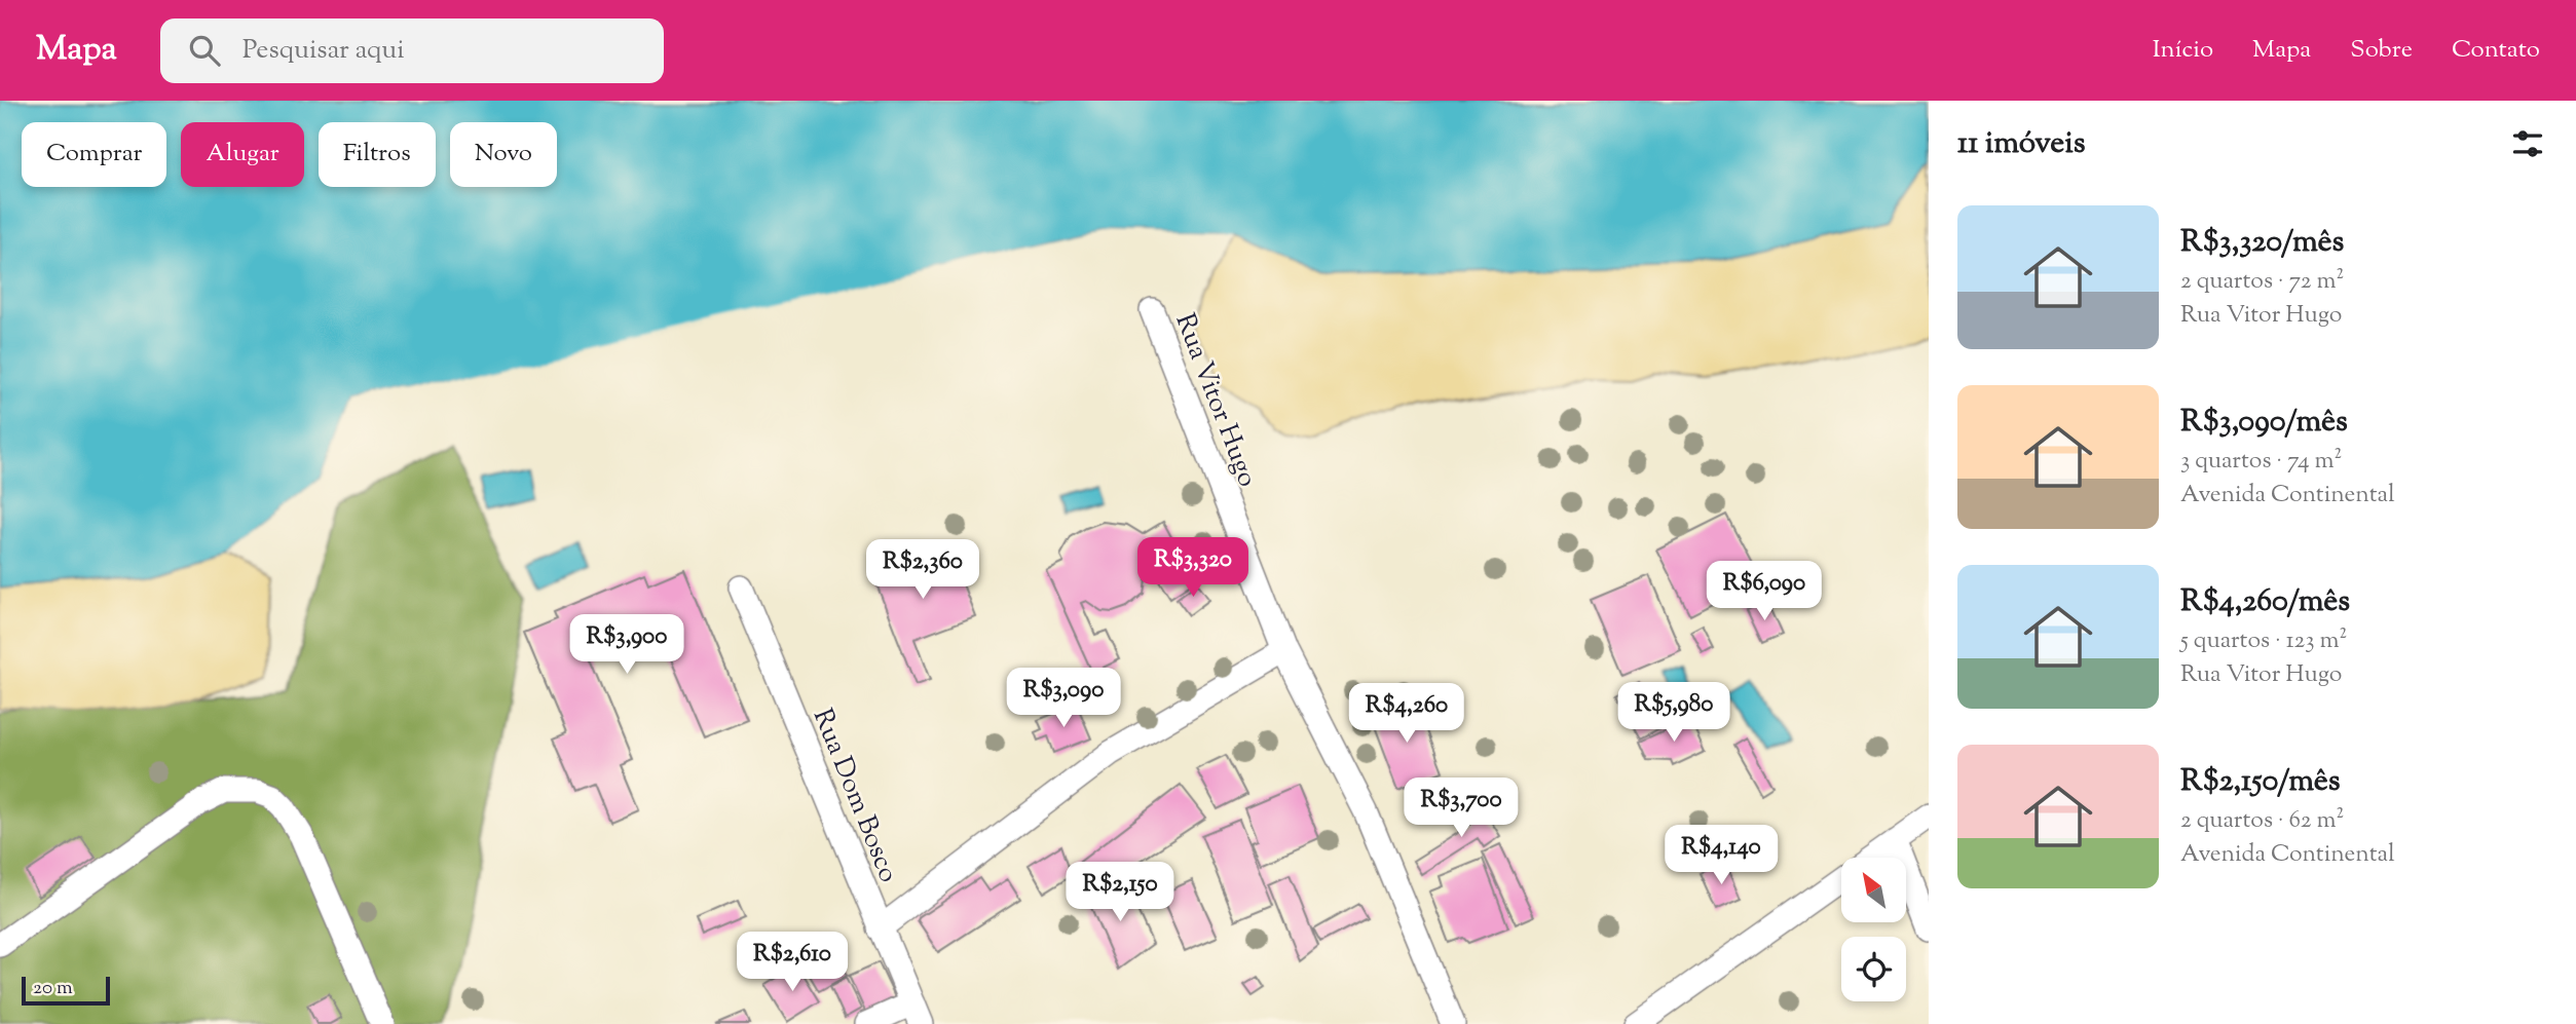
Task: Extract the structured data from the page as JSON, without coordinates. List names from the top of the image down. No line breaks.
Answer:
{"streets":{"street":["Rua Vitor Hugo","Rua Dom Bosco"]},"scale_bar":"20 m","north":"top left","page":{"header":"Mapa","search":"Pesquisar aqui","nav":["Início","Mapa","Sobre","Contato"],"heading":"11 imóveis","chip":["Comprar","Alugar","Filtros","Novo"],"list":[{"name":"R$3,320/mês","note":"2 quartos · 72 m² · Rua Vitor Hugo"},{"name":"R$3,090/mês","note":"3 quartos · 74 m² · Avenida Continental"},{"name":"R$4,260/mês","note":"5 quartos · 123 m² · Rua Vitor Hugo"},{"name":"R$2,150/mês","note":"2 quartos · 62 m² · Avenida Continental"}],"price":["R$3,320","R$2,360","R$6,090","R$3,900","R$3,090","R$5,980","R$4,260","R$3,700","R$4,140","R$2,150","R$2,610"],"scale":"20 m"}}
